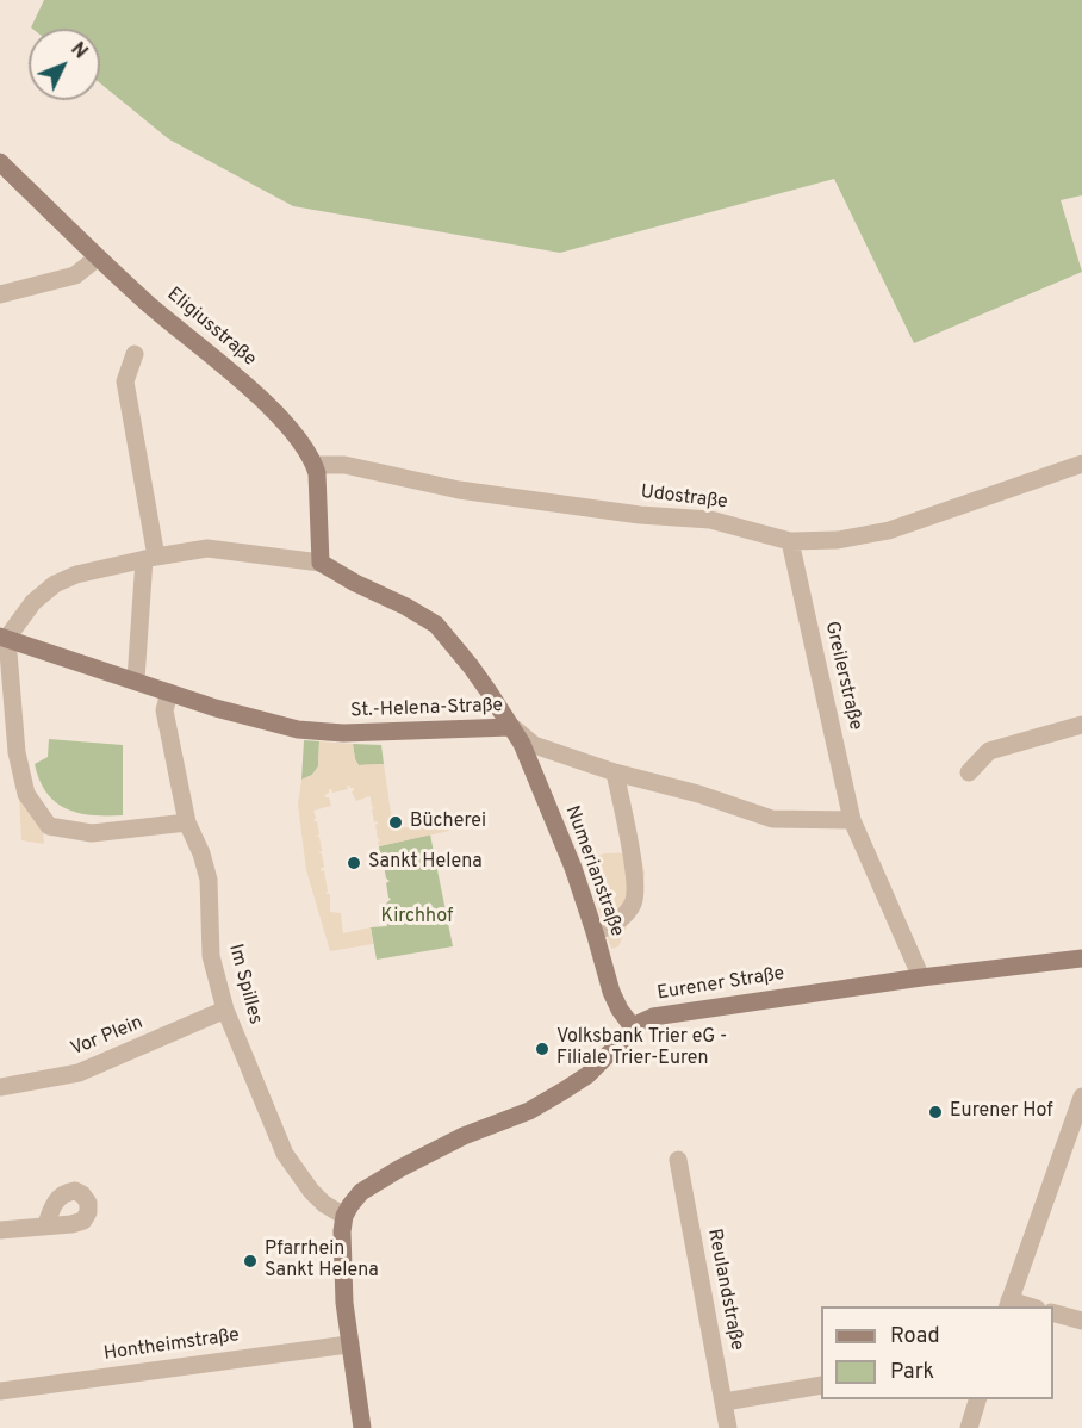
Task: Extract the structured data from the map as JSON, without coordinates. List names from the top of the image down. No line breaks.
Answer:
{"streets":{"street":["Eligiusstraße","Udostraße","Greilerstraße","St.-Helena-Straße","Numerianstraße","Im Spilles","Eurener Straße","Vor Plein","Reulandstraße","Hontheimstraße"]},"crossings":[["Eligiusstraße","Udostraße"],["Eligiusstraße","Numerianstraße"],["Udostraße","Greilerstraße"],["Greilerstraße","St.-Helena-Straße"],["St.-Helena-Straße","Numerianstraße"],["St.-Helena-Straße","Im Spilles"],["Numerianstraße","Eurener Straße"],["Im Spilles","Eurener Straße"],["Im Spilles","Vor Plein"]],"parks":["Kirchhof"],"places":["Bücherei","Sankt Helena","Volksbank Trier eG - Filiale Trier-Euren","Eurener Hof","Pfarrhein Sankt Helena"],"legend":["Road","Park"],"north":"top right"}
